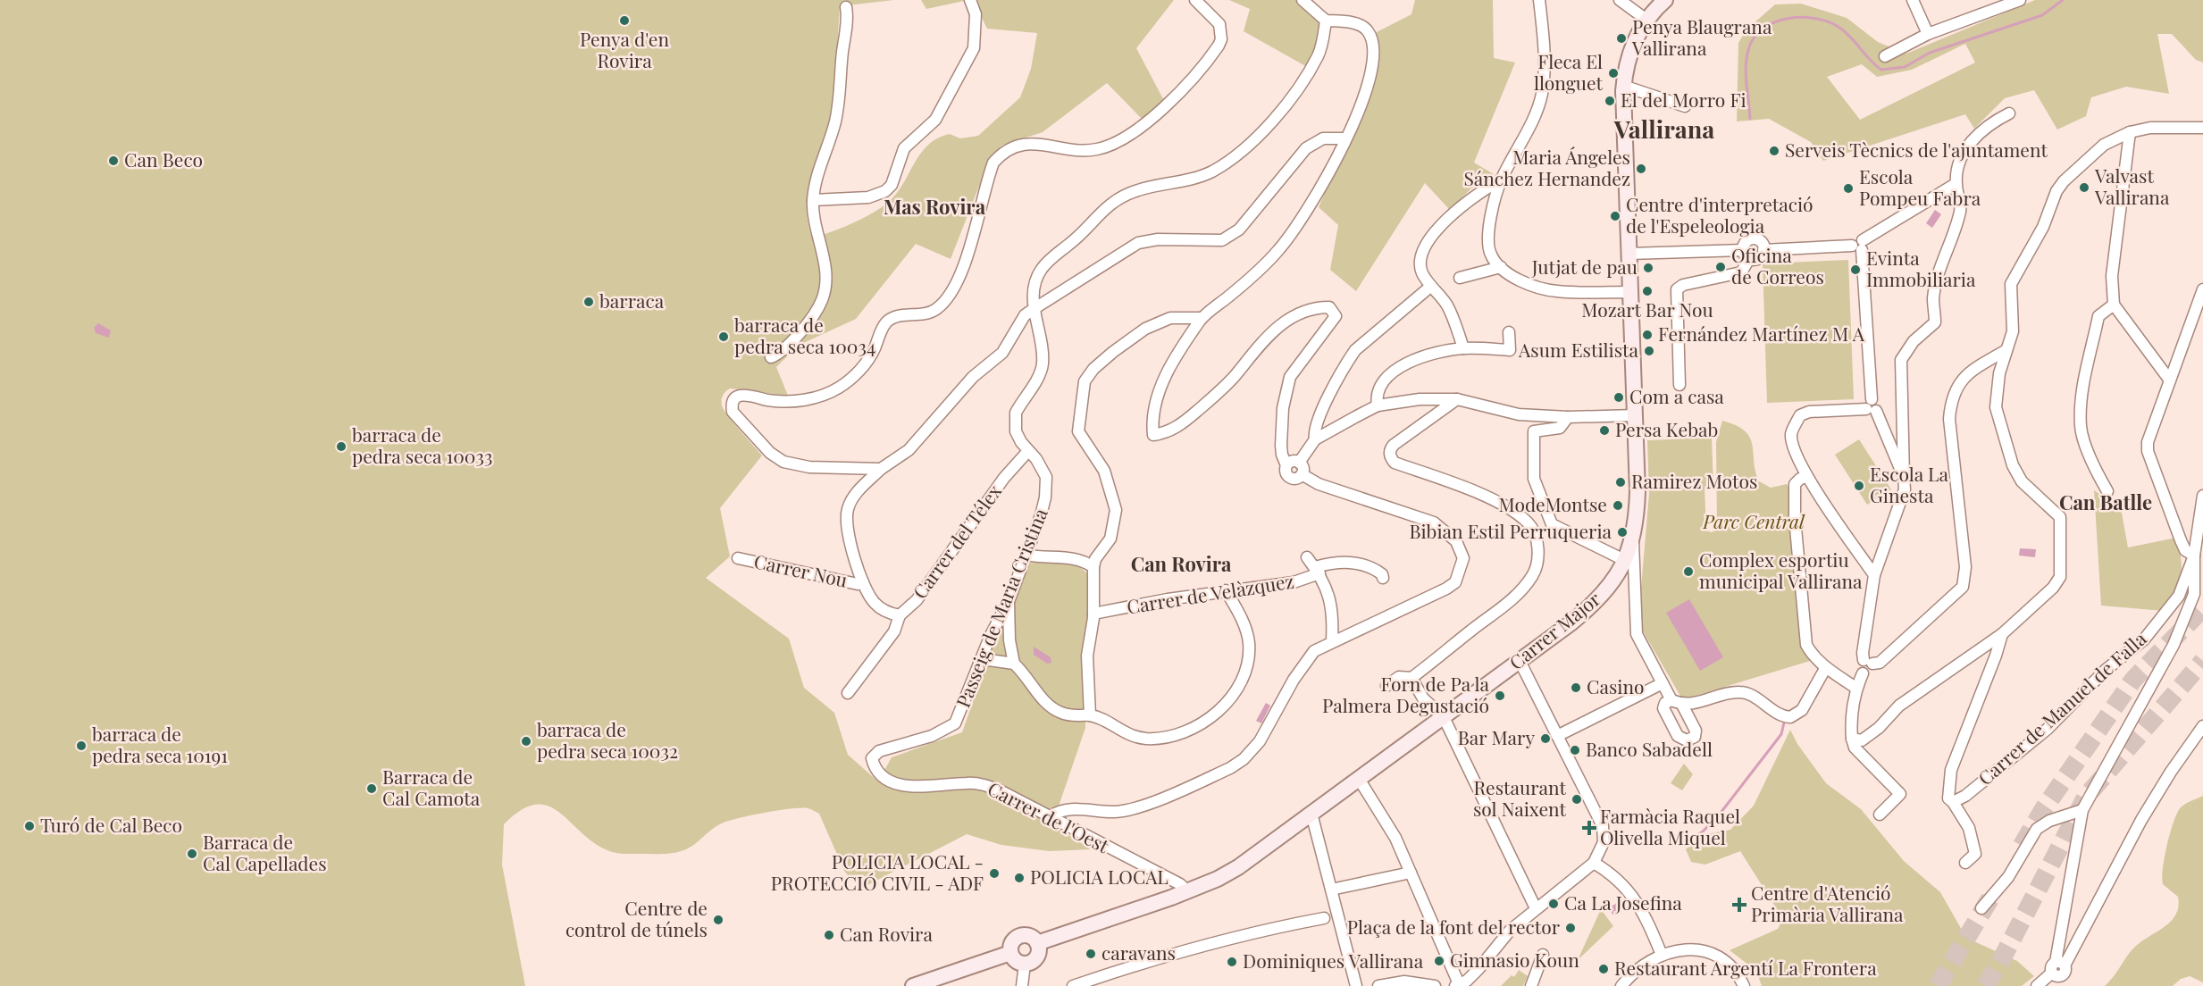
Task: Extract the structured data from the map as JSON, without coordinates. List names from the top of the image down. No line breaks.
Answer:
{"streets":{"street":["Carrer del Télex","Carrer Nou","Carrer de Velàzquez","Passeig de Maria Cristina","Carrer Major","Carrer de Manuel de Falla","Carrer de l'Oest"]},"crossings":[["Carrer del Télex","Carrer Nou"],["Carrer del Télex","Passeig de Maria Cristina"],["Passeig de Maria Cristina","Carrer de l'Oest"],["Carrer Major","Carrer de l'Oest"]],"districts":["Vallirana","Mas Rovira","Can Batlle","Can Rovira"],"parks":["Parc Central"],"places":{"other":["Penya d'en Rovira","Penya Blaugrana Vallirana","Fleca El llonguet","El del Morro Fi","Serveis Tècnics de l'ajuntament","Can Beco","Maria Ángeles Sánchez Hernandez","Valvast Vallirana","Escola Pompeu Fabra","Centre d'interpretació de l'Espeleologia","Oficina de Correos","Jutjat de pau","Evinta Immobiliaria","Mozart Bar Nou","barraca","Fernández Martínez M A","barraca de pedra seca 10034","Asum Estilista","Com a casa","Persa Kebab","barraca de pedra seca 10033","Ramirez Motos","Escola La Ginesta","ModeMontse","Bibian Estil Perruqueria","Complex esportiu municipal Vallirana","Casino","Forn de Pa la Palmera Degustació","Bar Mary","barraca de pedra seca 10032","barraca de pedra seca 10191","Banco Sabadell","Barraca de Cal Camota","Restaurant sol Naixent","Turó de Cal Beco","Barraca de Cal Capellades","POLICIA LOCAL - PROTECCIÓ CIVIL - ADF","POLICIA LOCAL","Ca La Josefina","Centre de control de túnels","Plaça de la font del rector","Can Rovira","caravans","Gimnasio Koun","Dominiques Vallirana","Restaurant Argentí La Frontera"],"health":["Farmàcia Raquel Olivella Miquel","Centre d'Atenció Primària Vallirana"]}}
